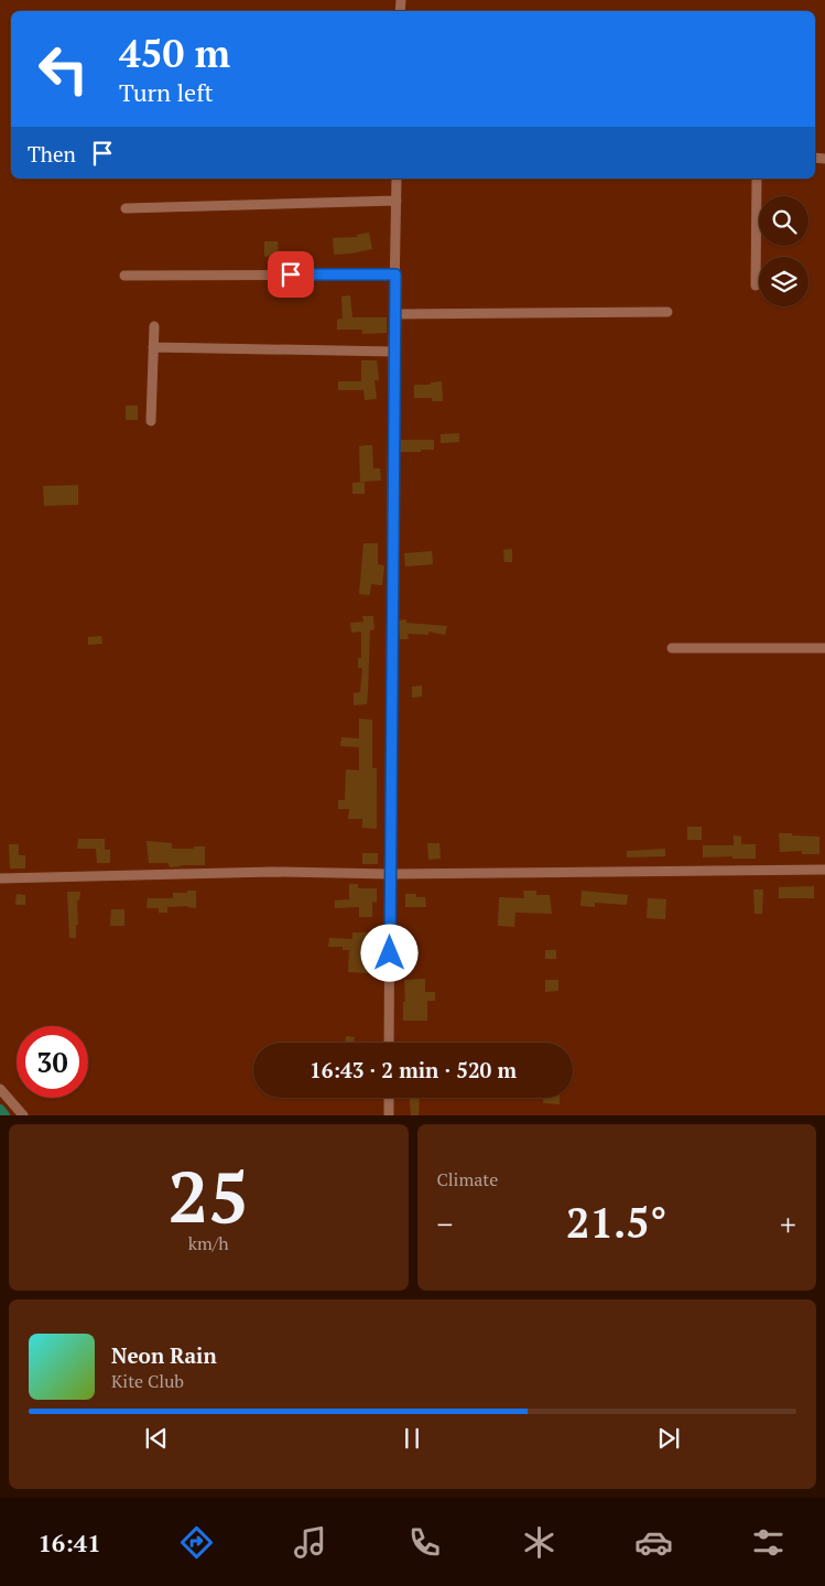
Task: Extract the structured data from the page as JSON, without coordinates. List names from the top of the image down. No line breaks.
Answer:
{"page":{"turn":["450 m","Turn left"],"then":"Then","limit":"30","trip":"16:43 · 2 min · 520 m","tile":[["25","km/h"],"Climate"],"heat":["−","21.5°","+"],"song":["Neon Rain","Kite Club"],"tabs":"16:41"}}
